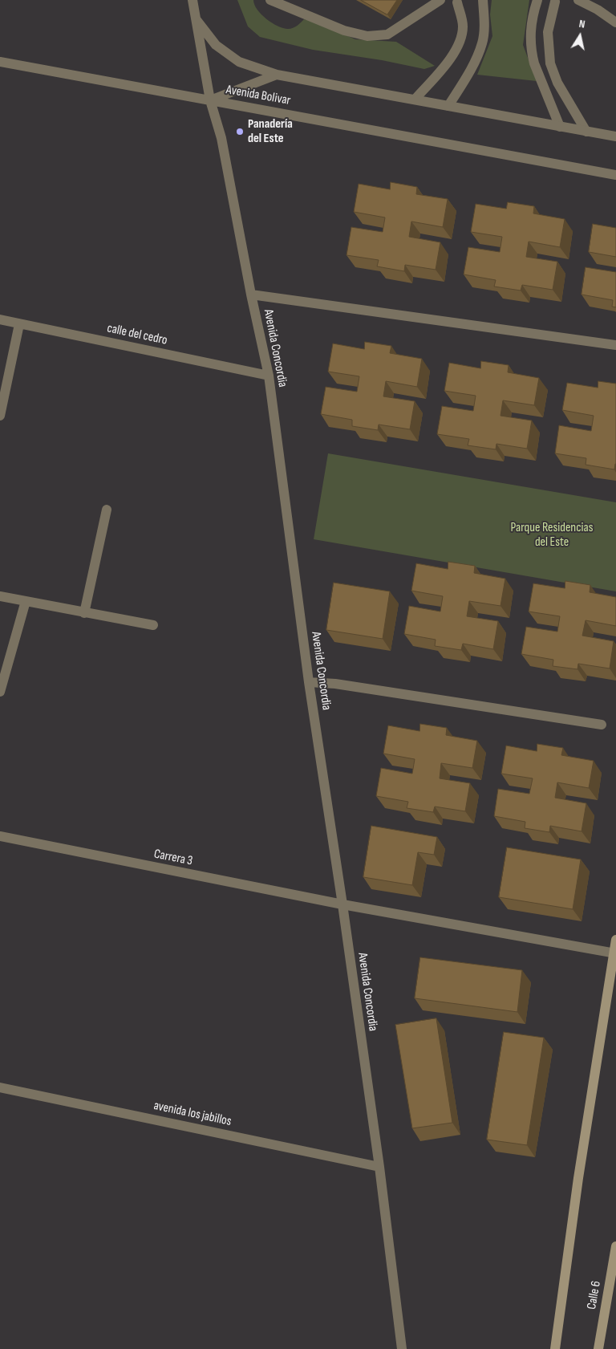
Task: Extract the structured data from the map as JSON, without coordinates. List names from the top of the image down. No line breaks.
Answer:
{"streets":{"street":["Avenida Bolivar","calle del cedro","Avenida Concordia","Carrera 3","avenida los jabillos","Calle 6"]},"crossings":[["Avenida Bolivar","Avenida Concordia"],["calle del cedro","Avenida Concordia"],["Avenida Concordia","Carrera 3"],["Avenida Concordia","avenida los jabillos"]],"parks":["Parque Residencias del Este"],"places":["Panadería del Este"],"north":"top"}
